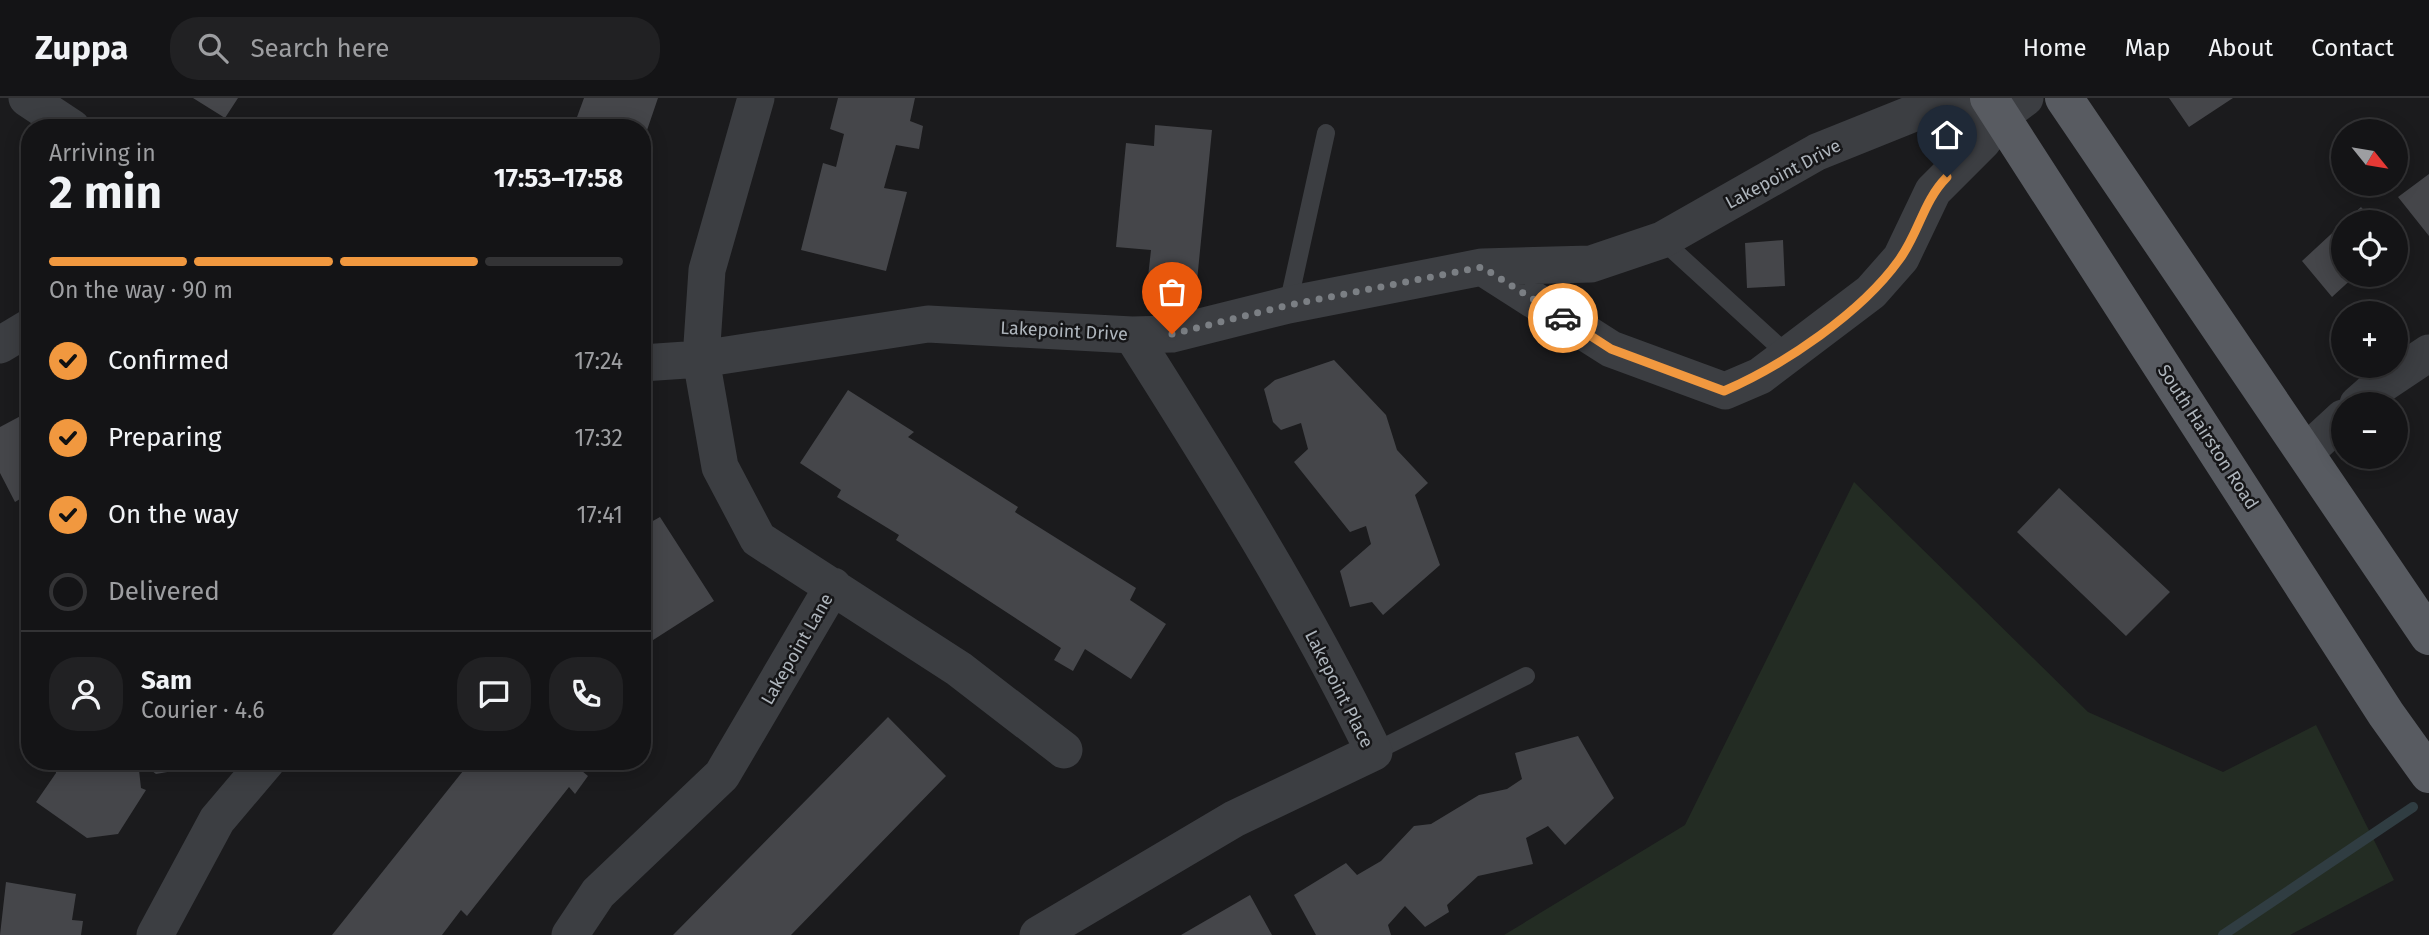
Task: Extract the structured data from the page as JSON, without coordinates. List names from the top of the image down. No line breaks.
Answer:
{"streets":{"main road":["South Hairston Road"],"street":["Lakepoint Drive","Lakepoint Lane","Lakepoint Place"]},"crossings":[["Lakepoint Drive","South Hairston Road"],["Lakepoint Drive","Lakepoint Lane"],["Lakepoint Drive","Lakepoint Place"]],"north":"bottom right","page":{"header":"Zuppa","search":"Search here","nav":["Home","Map","About","Contact"],"map_buttons":["+","−"],"heading":["2 min","Arriving in","17:53–17:58"],"panel":["Sam","Courier · 4.6"],"bar":"On the way · 90 m","list":[["Confirmed","17:24"],["Preparing","17:32"],["On the way","17:41"],"Delivered"]}}
